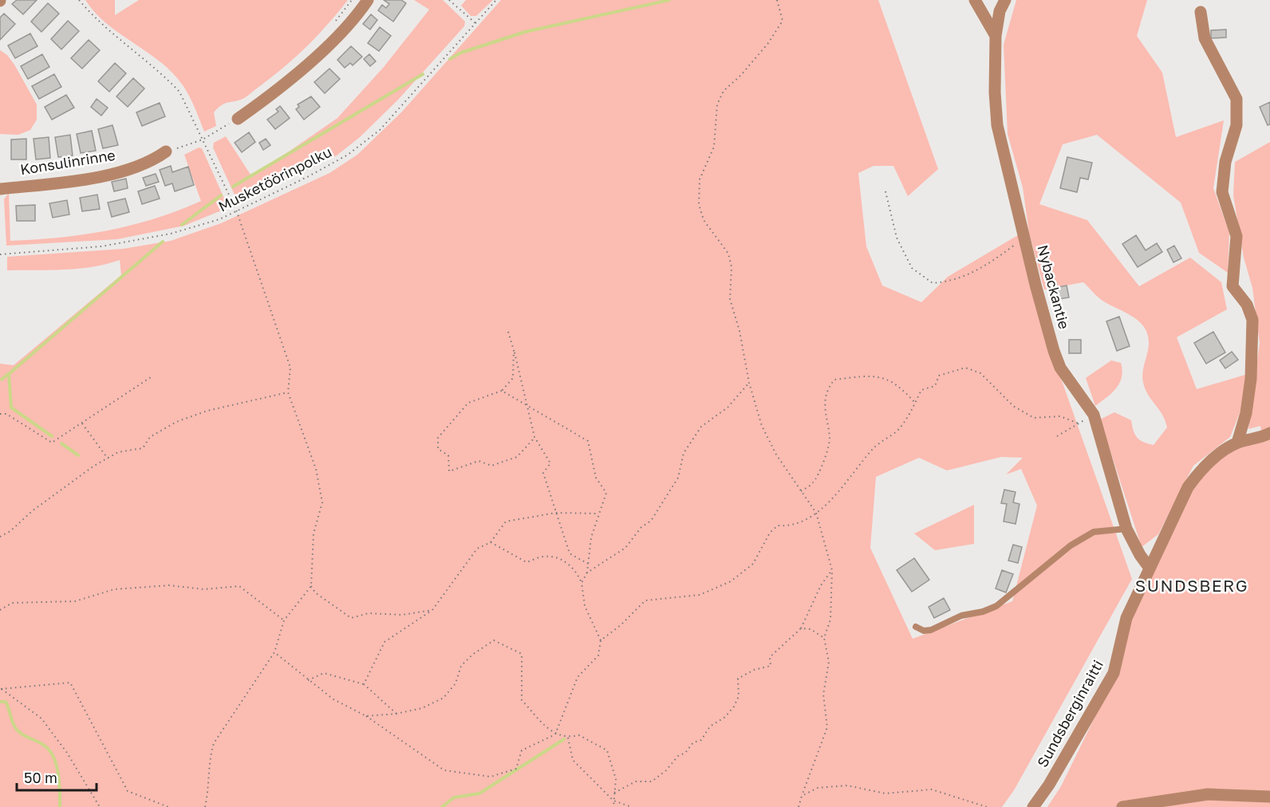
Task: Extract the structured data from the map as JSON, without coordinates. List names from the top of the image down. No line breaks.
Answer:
{"streets":{"street":["Konsulinrinne","Nybackantie","Sundsberginraitti"],"path":["Musketöörinpolku"]},"crossings":[["Nybackantie","Sundsberginraitti"]],"districts":["SUNDSBERG"],"scale_bar":"50 m"}
